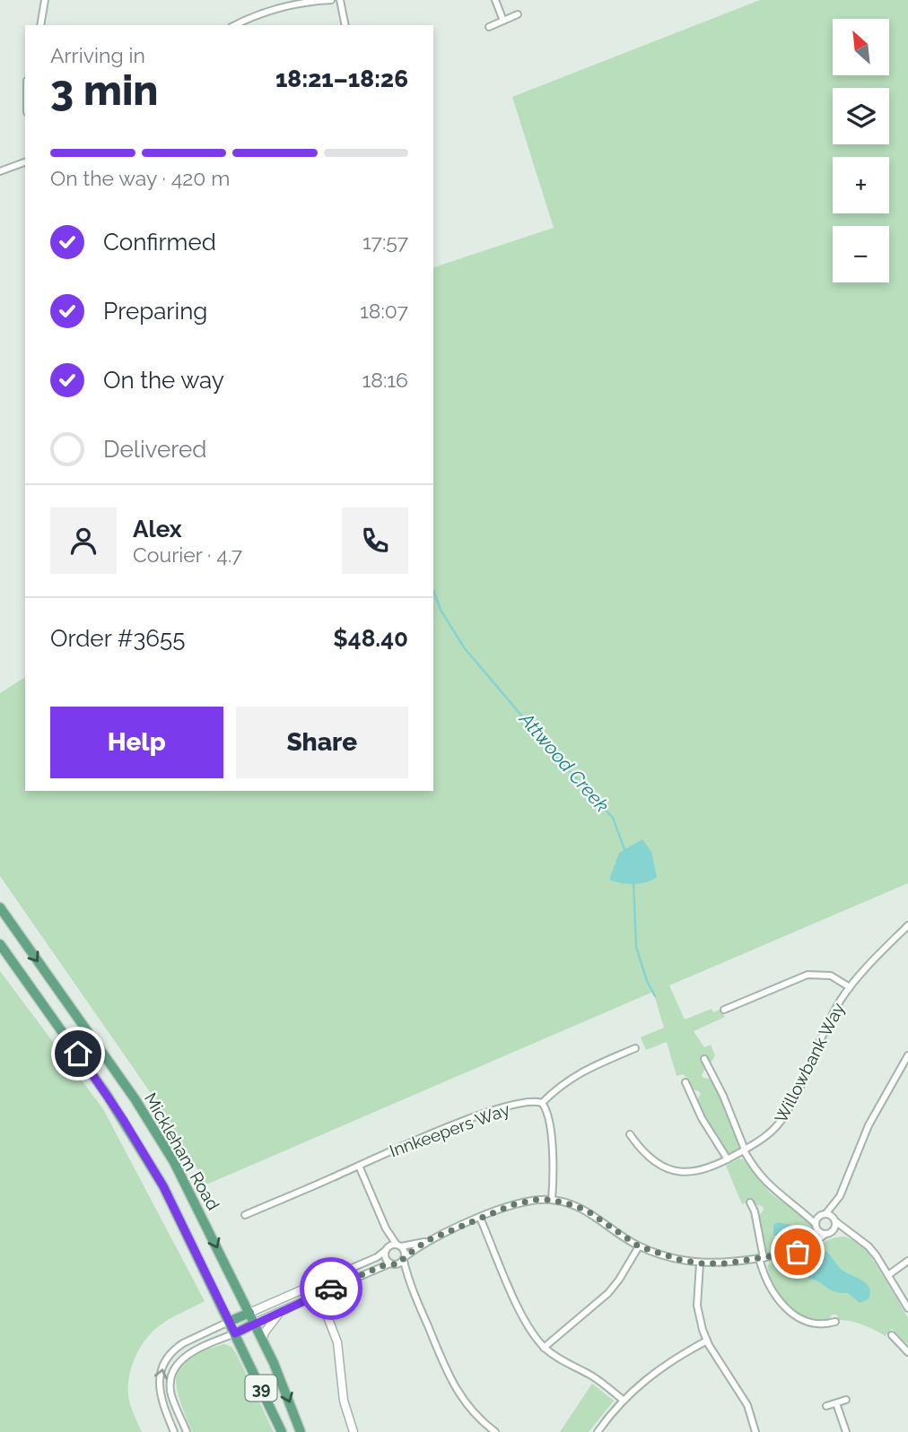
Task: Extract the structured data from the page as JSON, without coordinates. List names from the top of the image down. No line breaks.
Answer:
{"streets":{"main road":["Mickleham Road","39"],"street":["Willowbank Way","Innkeepers Way"]},"water":["Attwood Creek"],"north":"top left","page":{"map_buttons":["+","−"],"heading":["3 min","Arriving in","18:21–18:26"],"panel":["Alex","Courier · 4.7","Order #3655","$48.40"],"bar":"On the way · 420 m","list":[["Confirmed","17:57"],["Preparing","18:07"],["On the way","18:16"],"Delivered"],"buttons":["Help","Share"]}}
